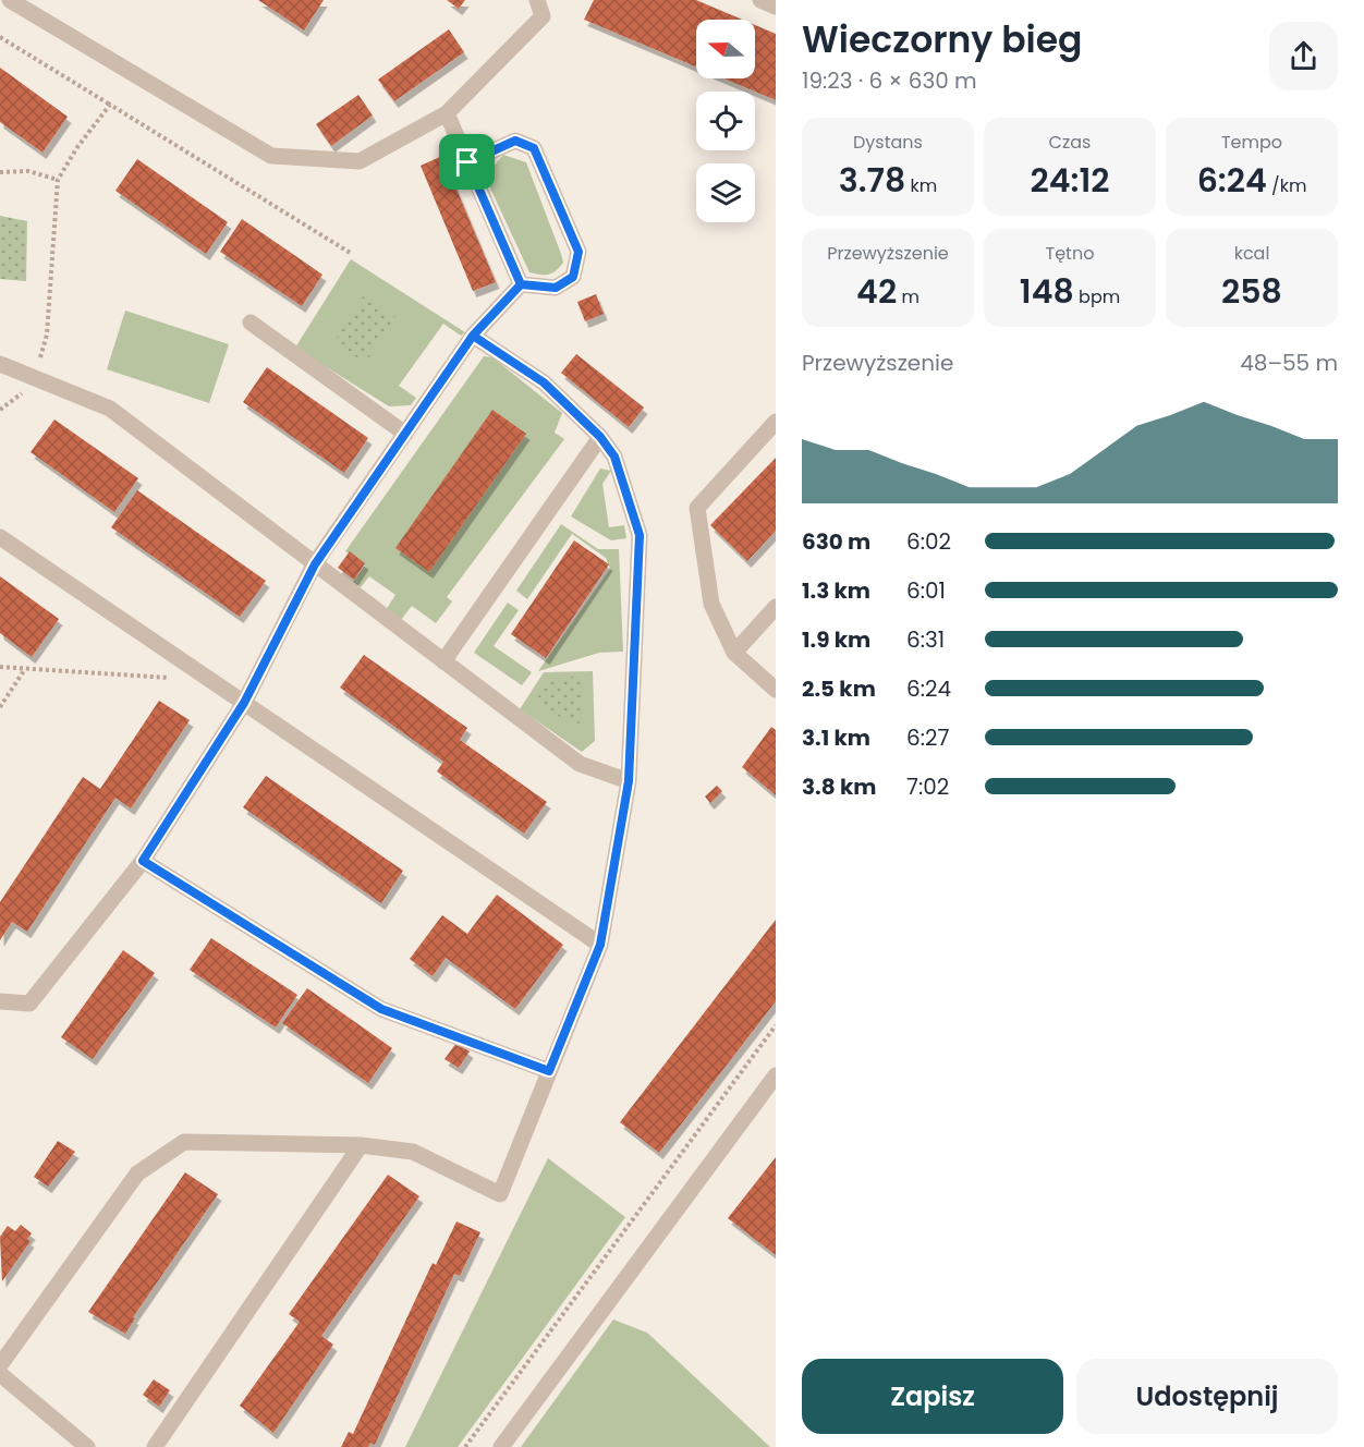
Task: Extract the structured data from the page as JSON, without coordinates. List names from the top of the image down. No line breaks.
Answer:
{"north":"left","page":{"heading":["Wieczorny bieg","19:23 · 6 × 630 m"],"stats":[["Dystans","3.78 km"],["Czas","24:12"],["Tempo","6:24 /km"],["Przewyższenie","42 m"],["Tętno","148 bpm"],["kcal","258"]],"chart":["Przewyższenie","48–55 m"],"list":[{"name":"630 m","note":"6:02"},{"name":"1.3 km","note":"6:01"},{"name":"1.9 km","note":"6:31"},{"name":"2.5 km","note":"6:24"},{"name":"3.1 km","note":"6:27"},{"name":"3.8 km","note":"7:02"}],"buttons":["Zapisz","Udostępnij"]}}
